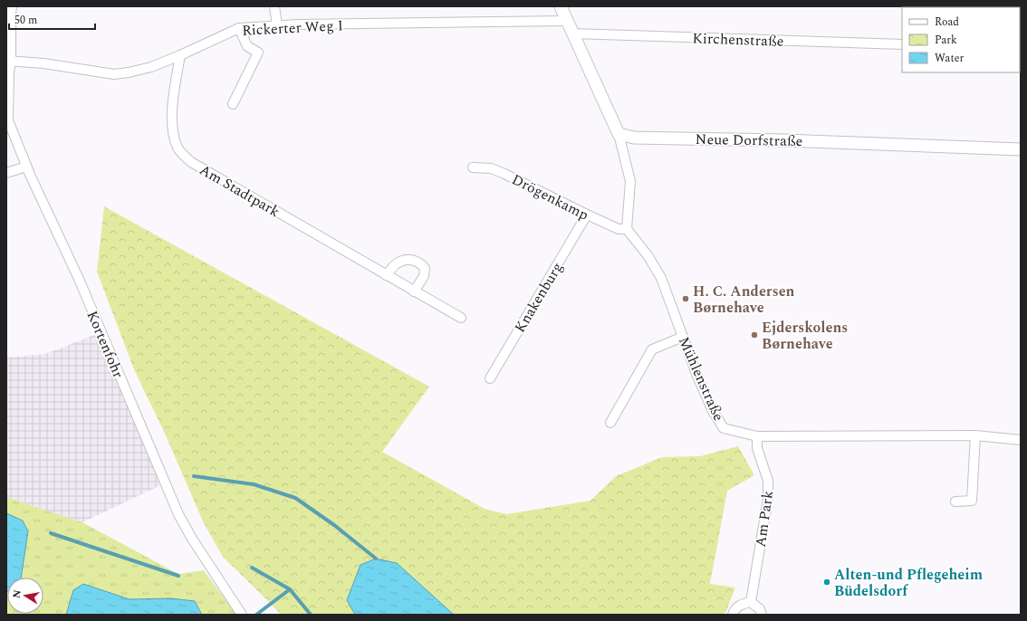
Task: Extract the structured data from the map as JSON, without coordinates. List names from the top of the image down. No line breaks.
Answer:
{"streets":{"street":["Rickerter Weg I","Kirchenstraße","Neue Dorfstraße","Am Stadtpark","Drögenkamp","Knakenburg","Kortenfohr","Mühlenstraße","Am Park"]},"crossings":[["Rickerter Weg I","Am Stadtpark"],["Rickerter Weg I","Kortenfohr"],["Drögenkamp","Knakenburg"],["Drögenkamp","Mühlenstraße"],["Mühlenstraße","Am Park"]],"places":["H. C. Andersen Børnehave","Ejderskolens Børnehave","Alten-und Pflegeheim Büdelsdorf"],"legend":["Road","Park","Water"],"scale_bar":"50 m","north":"left"}
